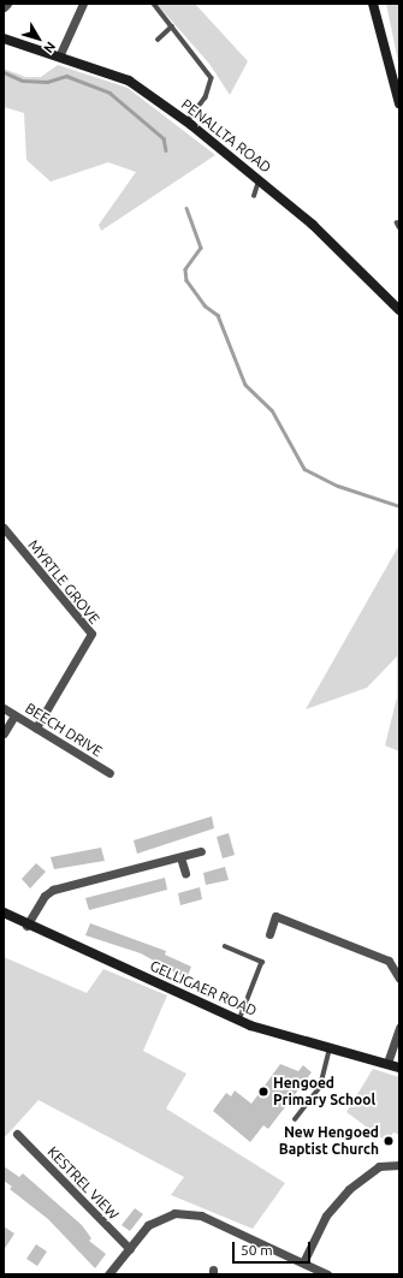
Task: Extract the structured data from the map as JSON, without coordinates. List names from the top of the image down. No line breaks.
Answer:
{"streets":{"street":["PENALLTA ROAD","MYRTLE GROVE","BEECH DRIVE","GELLIGAER ROAD","KESTREL VIEW"]},"crossings":[["MYRTLE GROVE","BEECH DRIVE"]],"places":["Hengoed Primary School","New Hengoed Baptist Church"],"scale_bar":"50 m","north":"bottom right"}
